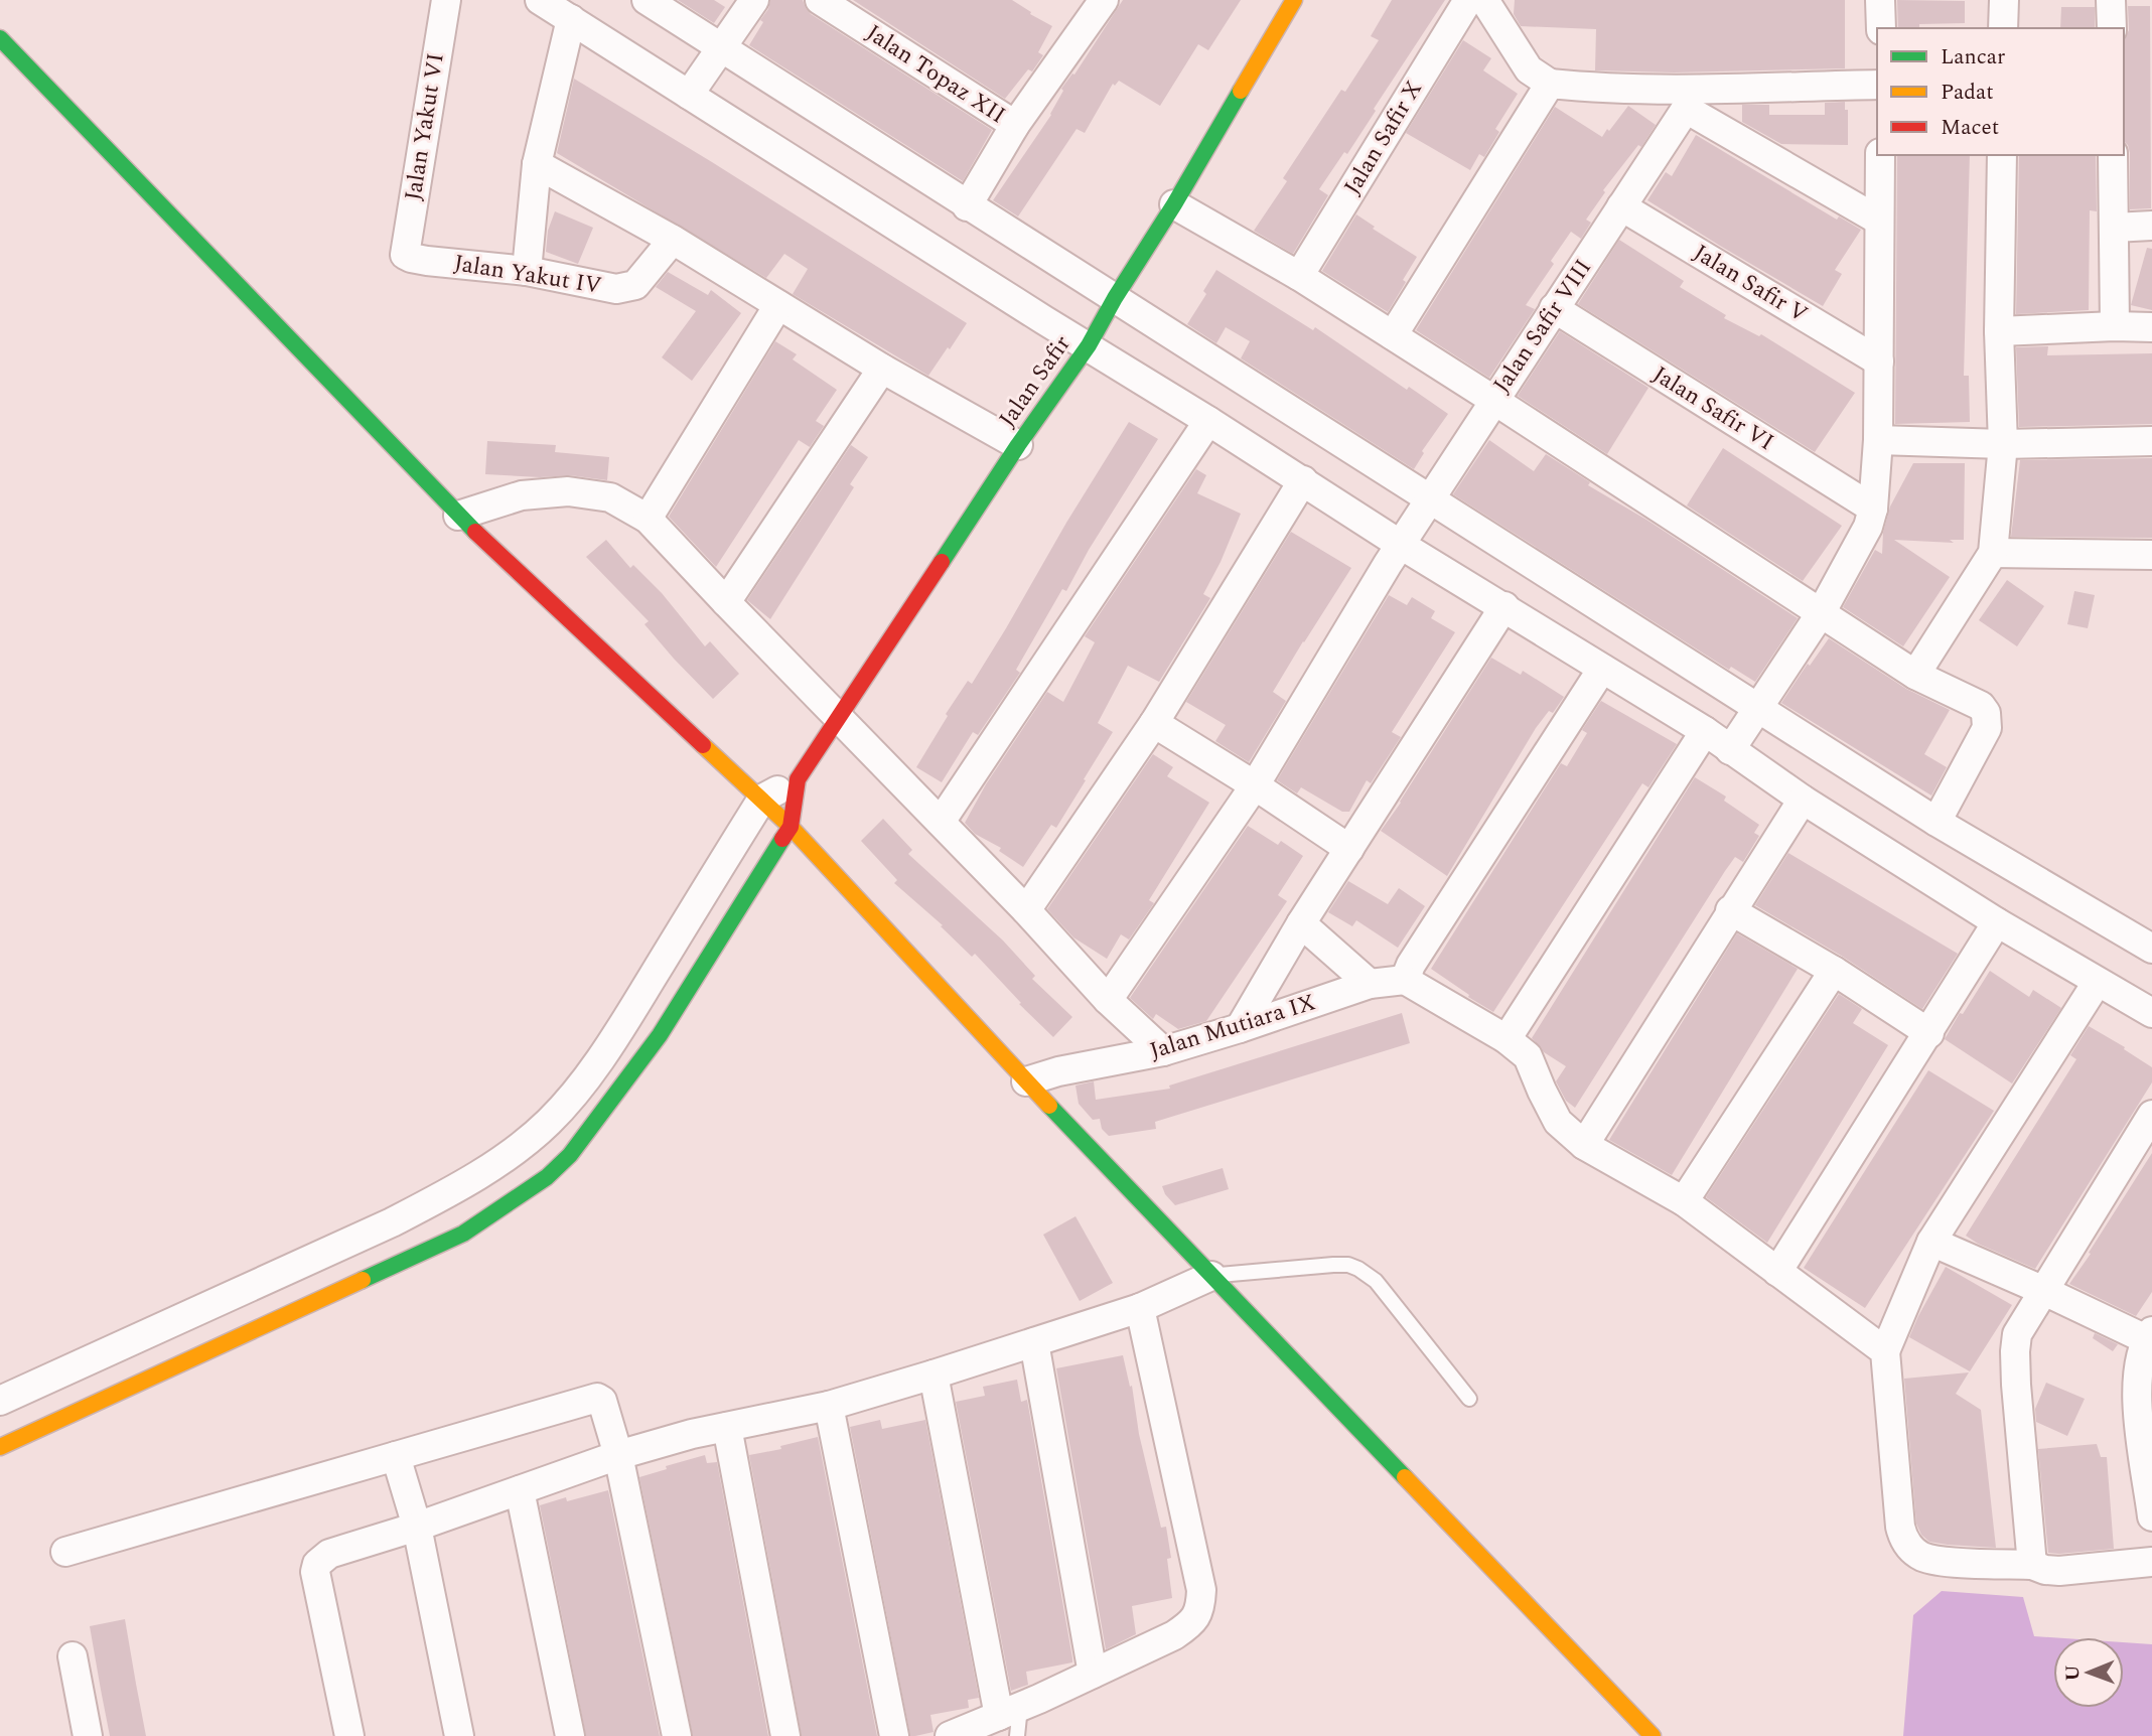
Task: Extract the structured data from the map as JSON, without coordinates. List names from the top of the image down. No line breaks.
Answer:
{"streets":{"street":["Jalan Topaz XII","Jalan Yakut VI","Jalan Safir X","Jalan Yakut IV","Jalan Safir V","Jalan Safir VIII","Jalan Safir","Jalan Safir VI","Jalan Mutiara IX"]},"crossings":[["Jalan Yakut VI","Jalan Yakut IV"],["Jalan Safir V","Jalan Safir VIII"],["Jalan Safir VIII","Jalan Safir VI"]],"legend":["Lancar","Padat","Macet"],"north":"left"}
